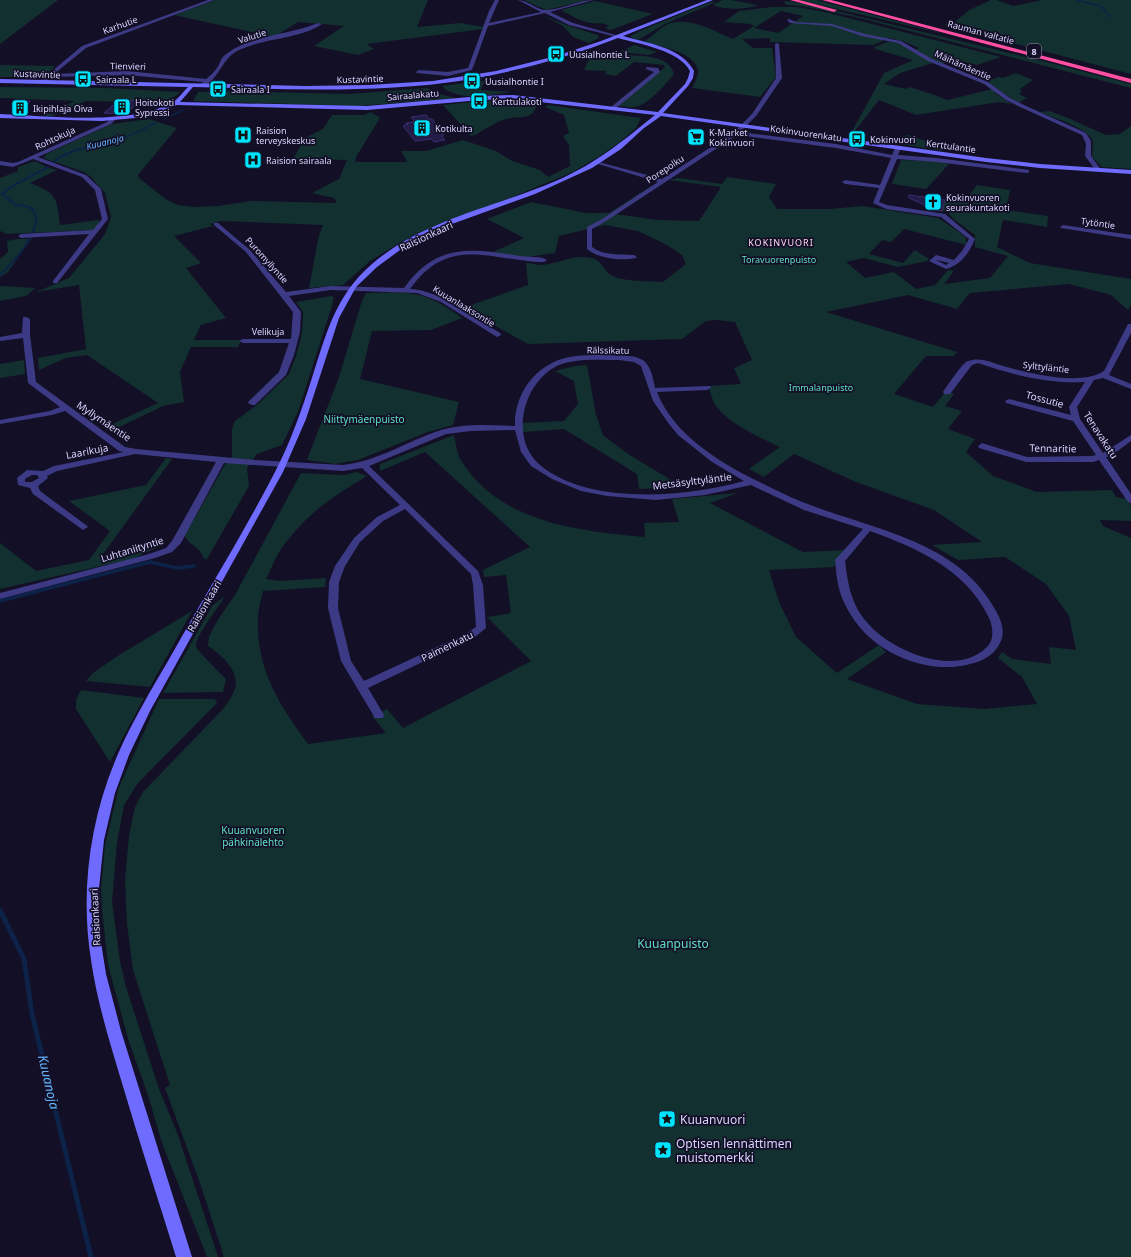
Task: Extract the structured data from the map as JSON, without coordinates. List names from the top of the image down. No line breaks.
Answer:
{"streets":{"highway":["Rauman valtatie","8"],"main road":["Kustavintie","Sairaalakatu","Kerttulantie","Raisionkaari"],"street":["Karhutie","Valutie","Mäihämäentie","Tienvieri","Kokinvuorenkatu","Rohtokuja","Porepolku","Tytöntie","Puromyllyntie","Kuuanlaaksontie","Velikuja","Rälssikatu","Sylttyläntie","Tossutie","Myllymäentie","Tenavakatu","Tennaritie","Laarikuja","Metsäsylttyläntie","Luhtaniityntie","Paimenkatu"]},"crossings":[["Karhutie","Tienvieri"],["Karhutie","Kustavintie"],["Valutie","Tienvieri"],["Valutie","Kustavintie"],["Mäihämäentie","Kerttulantie"],["Kustavintie","Sairaalakatu"],["Kustavintie","Raisionkaari"],["Sairaalakatu","Rohtokuja"],["Sairaalakatu","Kerttulantie"],["Sairaalakatu","Raisionkaari"],["Kokinvuorenkatu","Porepolku"],["Kerttulantie","Raisionkaari"],["Raisionkaari","Puromyllyntie"],["Raisionkaari","Kuuanlaaksontie"],["Raisionkaari","Myllymäentie"],["Puromyllyntie","Kuuanlaaksontie"],["Puromyllyntie","Velikuja"],["Rälssikatu","Metsäsylttyläntie"],["Sylttyläntie","Tenavakatu"],["Tossutie","Tenavakatu"],["Myllymäentie","Laarikuja"],["Myllymäentie","Luhtaniityntie"],["Tenavakatu","Tennaritie"]],"districts":["KOKINVUORI"],"water":["Kuuanoja"],"parks":["Toravuorenpuisto","Immalanpuisto","Niittymäenpuisto","Kuuanvuoren pähkinälehto","Kuuanpuisto"],"places":{"bus stop":["Uusialhontie L","Sairaala L","Uusialhontie I","Sairaala I","Kerttulakoti","Kokinvuori"],"building":["Hoitokoti Sypressi","Ikipihlaja Oiva","Kotikulta"],"hospital":["Raision terveyskeskus","Raision sairaala"],"supermarket":["K-Market Kokinvuori"],"church":["Kokinvuoren seurakuntakoti"],"place":["Kuuanvuori","Optisen lennättimen muistomerkki"]}}
